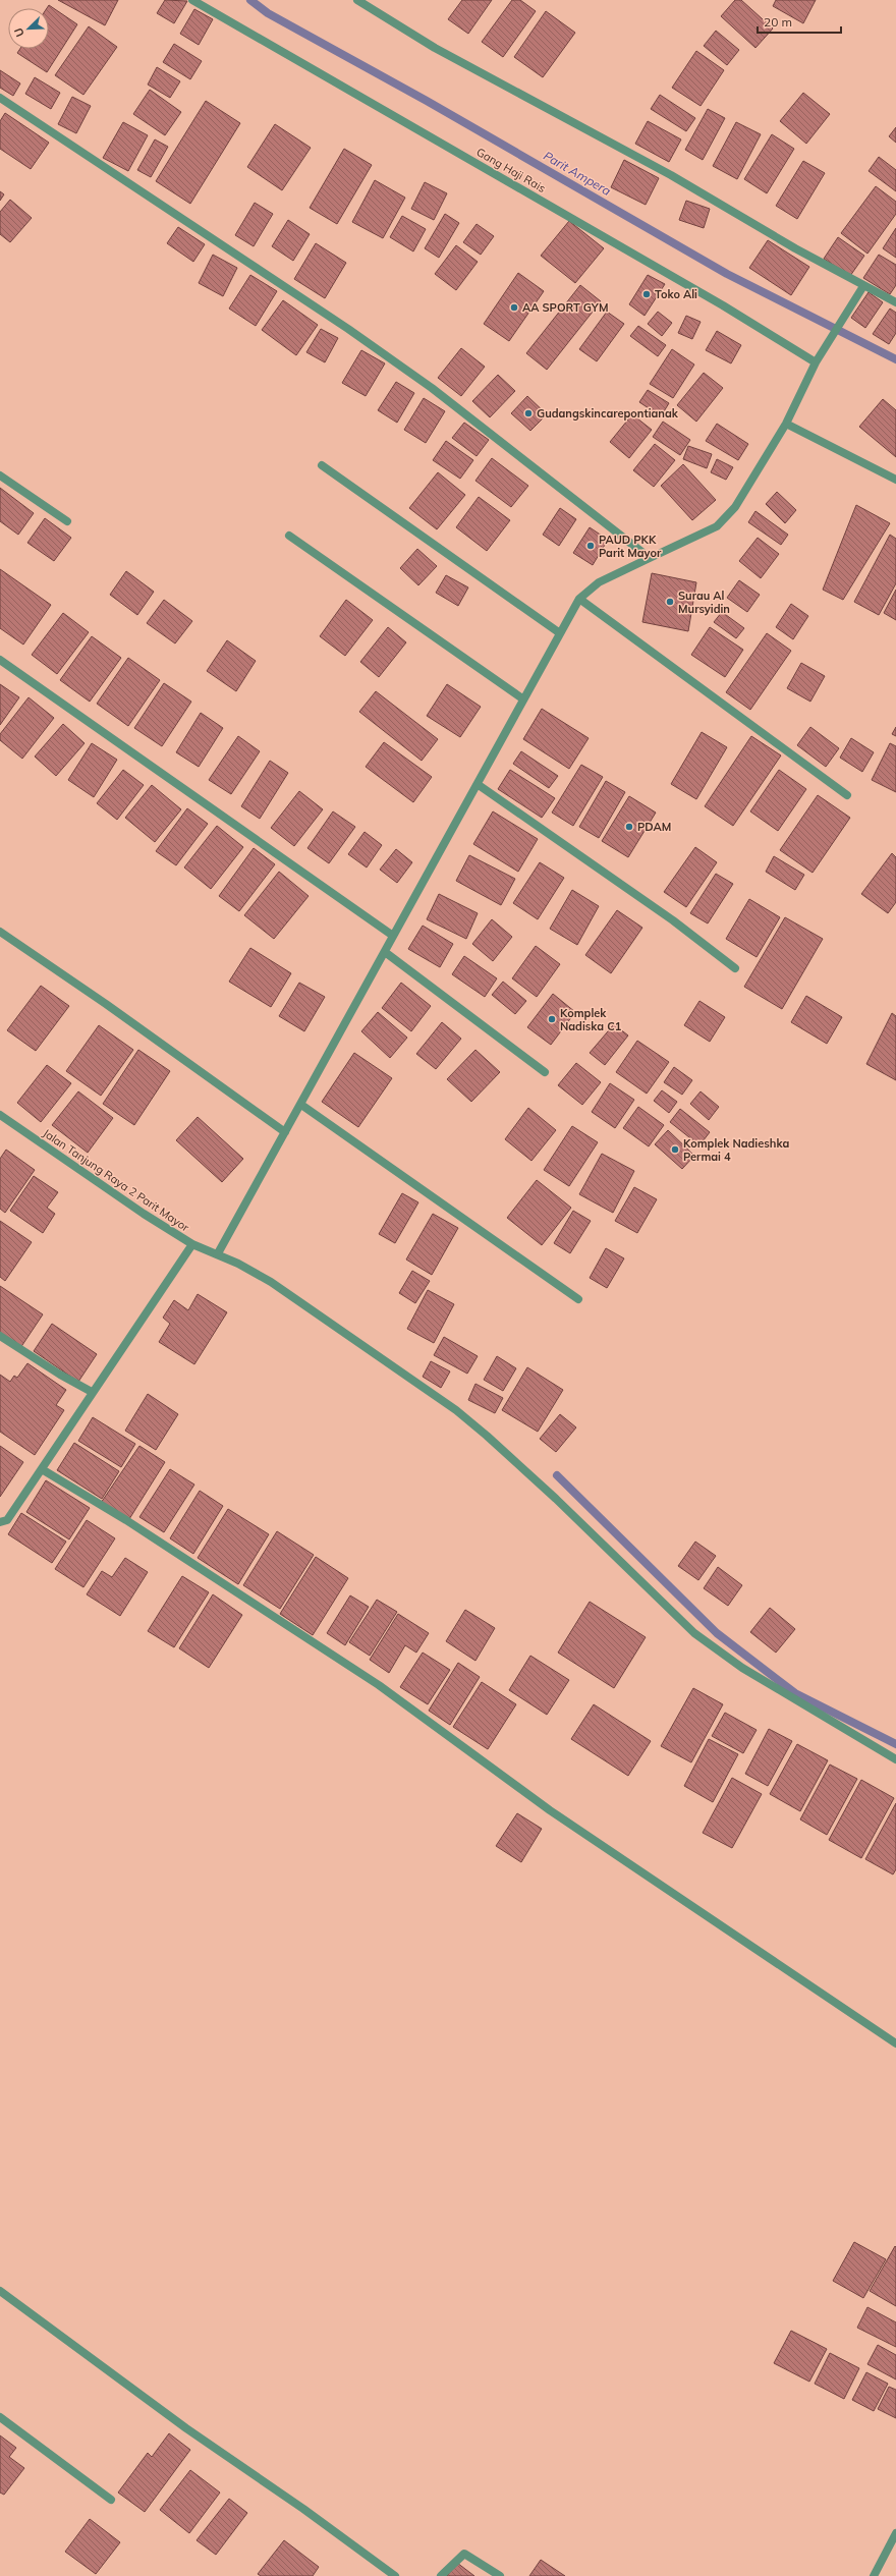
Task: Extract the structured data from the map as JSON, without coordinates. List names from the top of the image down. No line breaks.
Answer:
{"streets":{"street":["Gang Haji Rais","Jalan Tanjung Raya 2 Parit Mayor"]},"water":["Parit Ampera"],"places":["Toko Ali","AA SPORT GYM","Gudangskincarepontianak","PAUD PKK Parit Mayor","Surau Al Mursyidin","PDAM","Komplek Nadiska C1","Komplek Nadieshka Permai 4"],"scale_bar":"20 m","north":"bottom left"}
